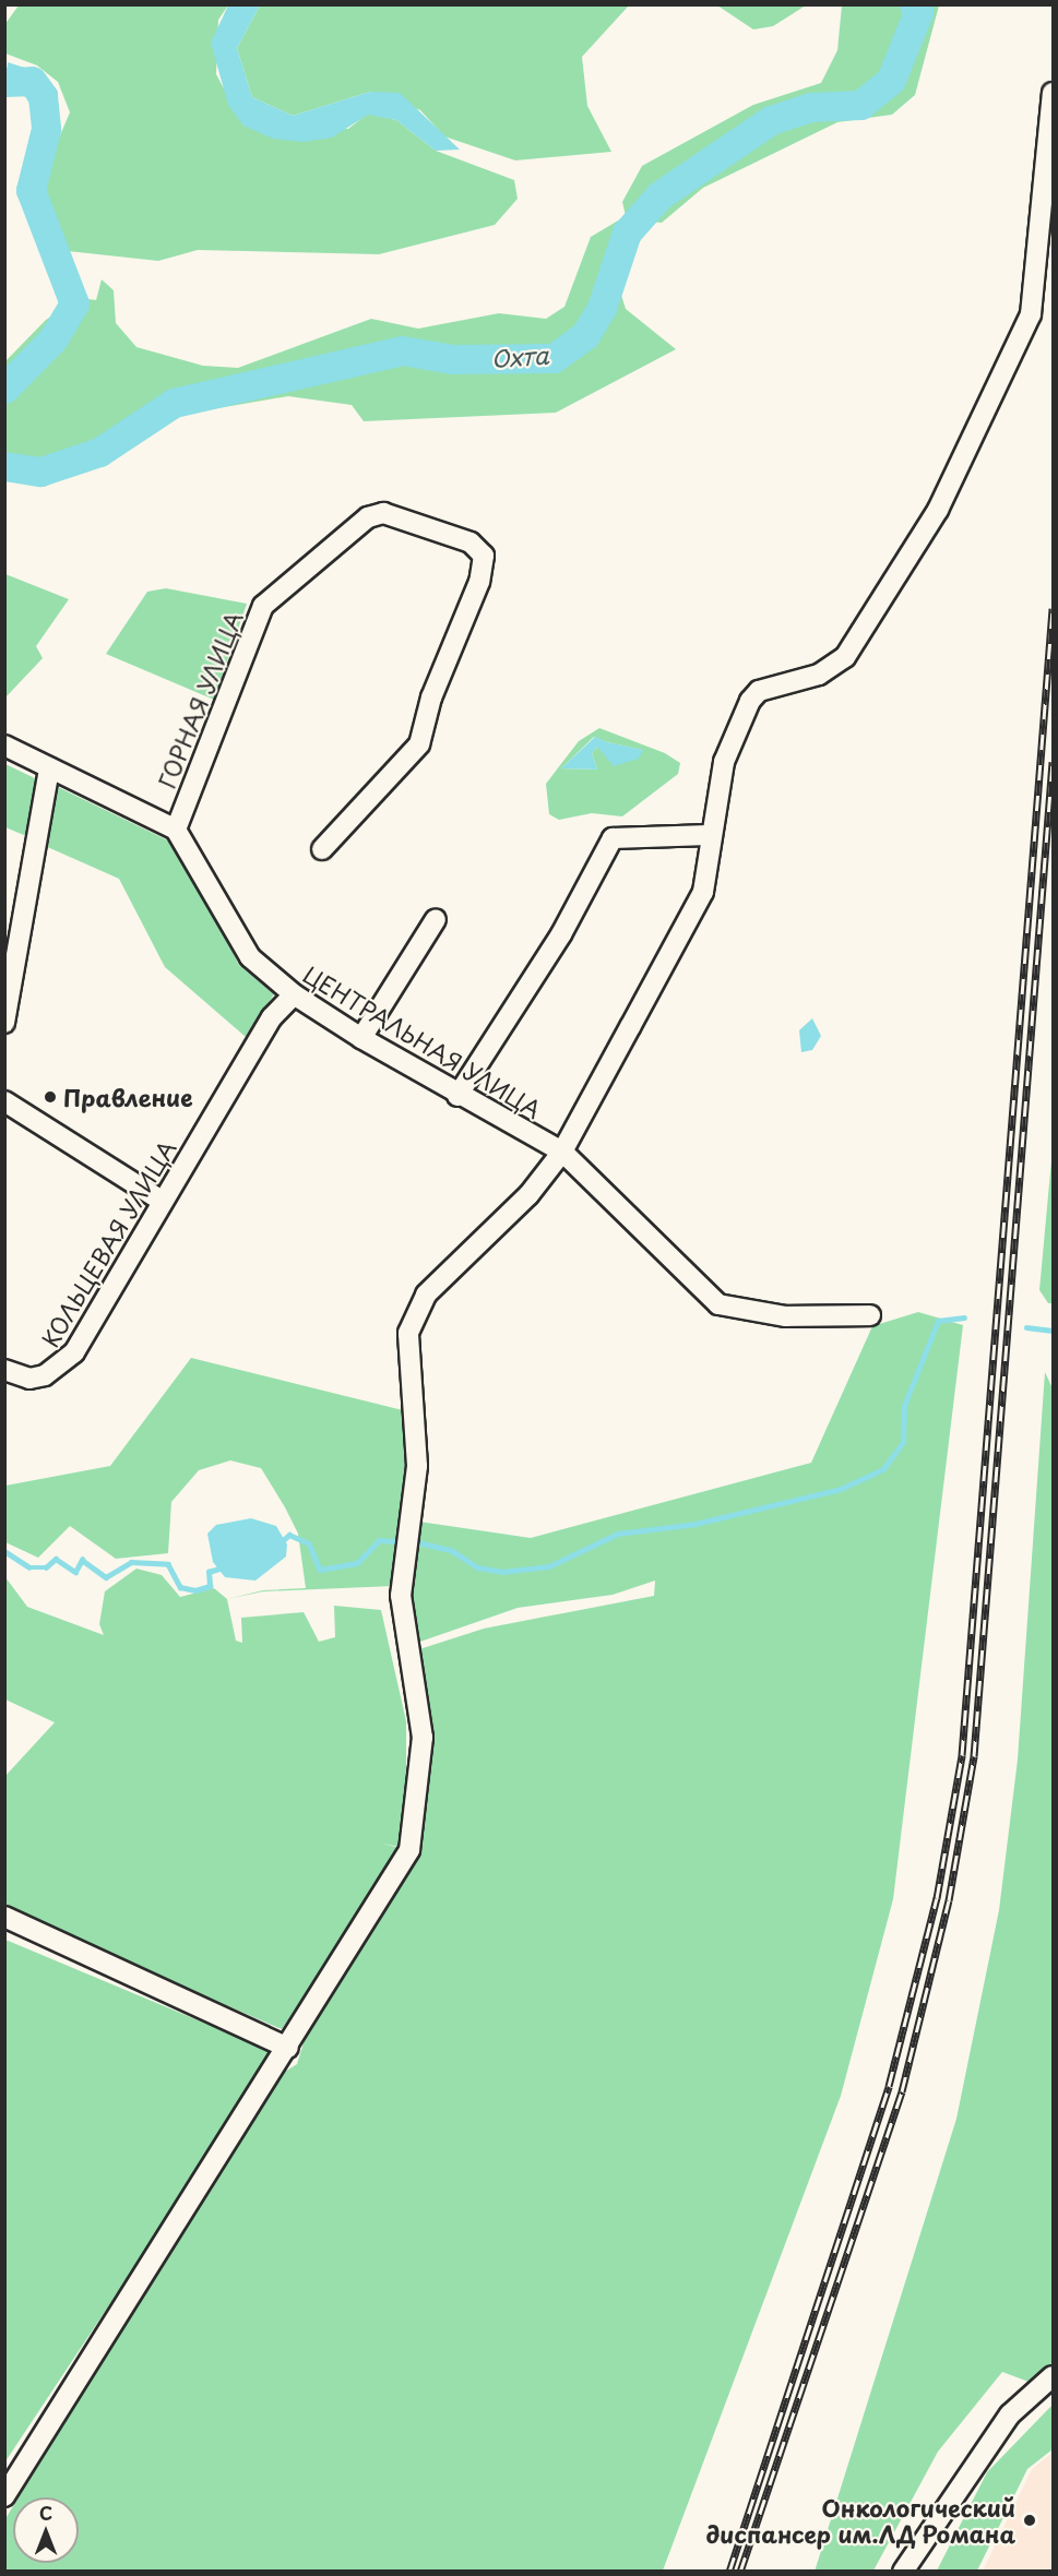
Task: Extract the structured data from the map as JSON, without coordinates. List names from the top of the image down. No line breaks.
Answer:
{"streets":{"street":["ГОРНАЯ УЛИЦА","ЦЕНТРАЛЬНАЯ УЛИЦА","КОЛЬЦЕВАЯ УЛИЦА"]},"crossings":[["ГОРНАЯ УЛИЦА","ЦЕНТРАЛЬНАЯ УЛИЦА"],["ЦЕНТРАЛЬНАЯ УЛИЦА","КОЛЬЦЕВАЯ УЛИЦА"]],"water":["Охта"],"places":["Правление","Онкологический диспансер им.ЛД Романа"],"north":"top"}
